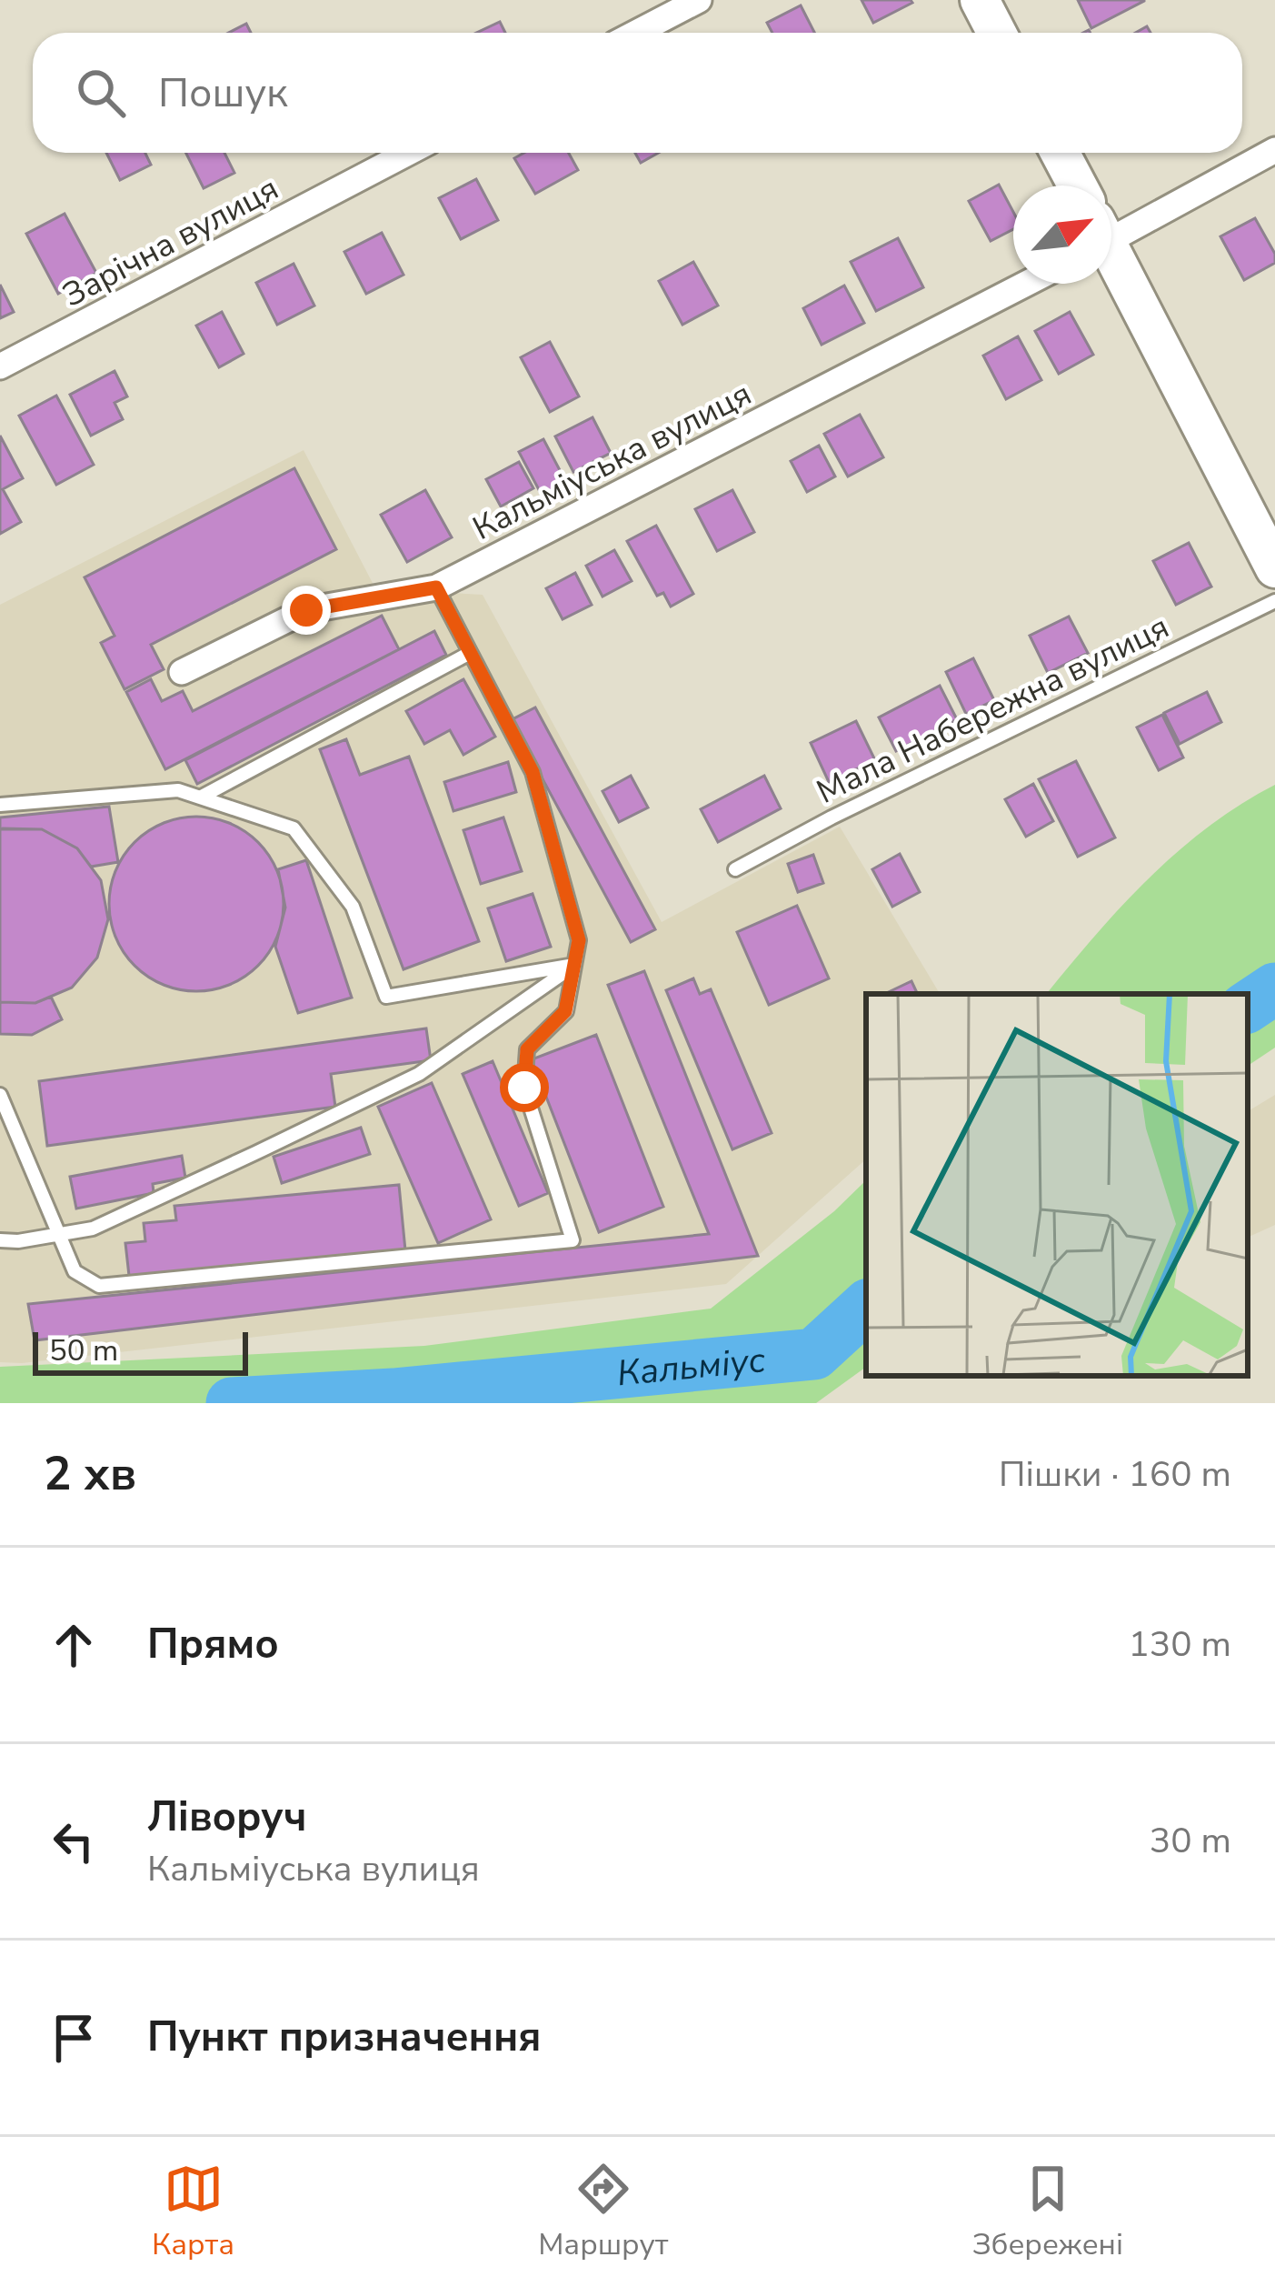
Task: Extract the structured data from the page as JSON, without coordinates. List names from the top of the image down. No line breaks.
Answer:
{"streets":{"street":["Зарічна вулиця","Кальміуська вулиця"],"lane":["Мала Набережна вулиця"]},"water":["Кальміус"],"scale_bar":"50 m","north":"top right","page":{"search":"Пошук","scale":"50 m","heading":["2 хв","Пішки · 160 m"],"list":[["Прямо","130 m"],["Ліворуч","Кальміуська вулиця","30 m"],"Пункт призначення"],"nav":["Карта","Маршрут","Збережені"]}}
